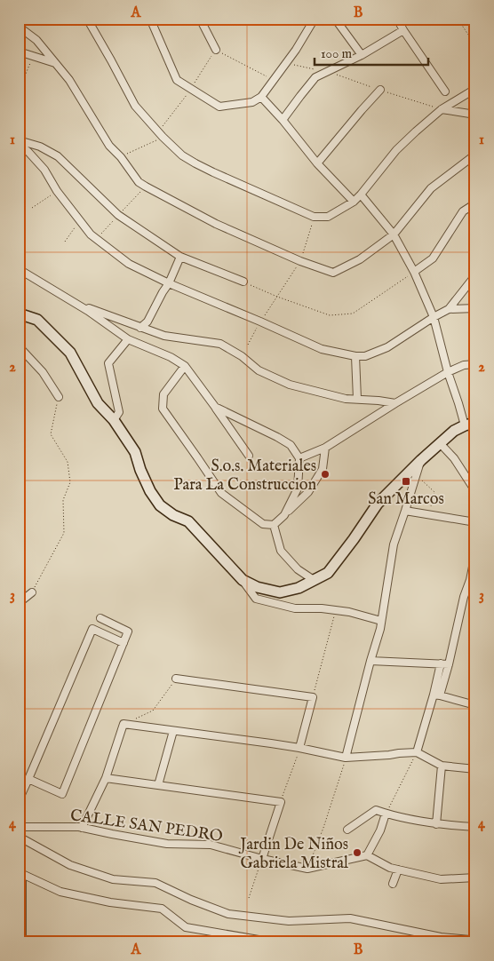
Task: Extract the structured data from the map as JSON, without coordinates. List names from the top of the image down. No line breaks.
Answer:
{"streets":{"street":["CALLE SAN PEDRO"]},"places":{"other":["S.o.s. Materiales Para La Construccion","Jardin De Niños Gabriela Mistral"],"transit":["San Marcos"]},"scale_bar":"100 m","grid":{"columns":["A","B"],"rows":["1","2","3","4"]}}
